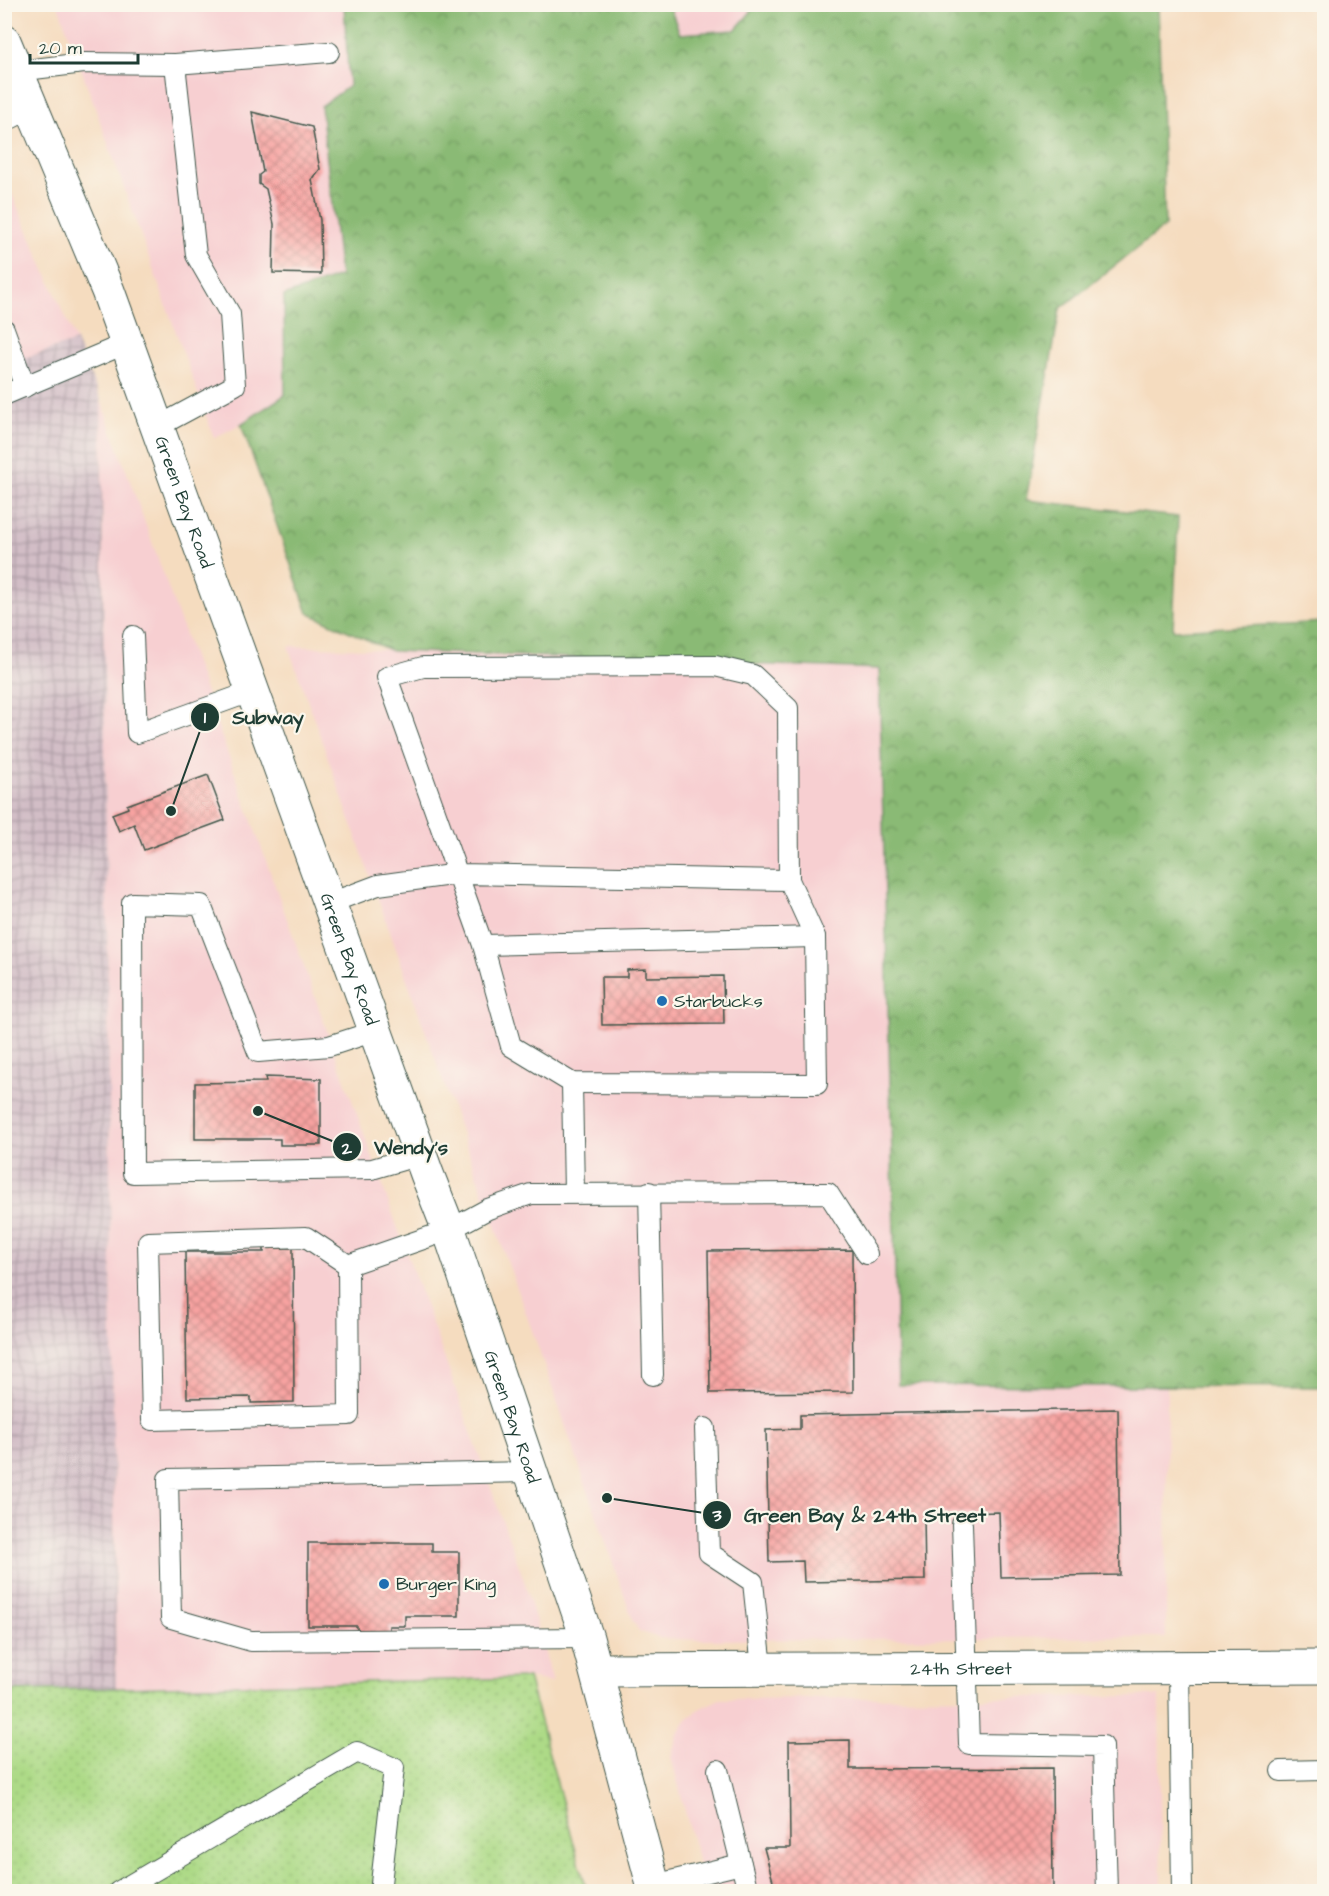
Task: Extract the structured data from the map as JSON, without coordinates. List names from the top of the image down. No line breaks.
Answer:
{"streets":{"main road":["Green Bay Road","24th Street"]},"crossings":[["Green Bay Road","24th Street"]],"places":["Subway","Starbucks","Wendy's","Green Bay & 24th Street","Burger King"],"scale_bar":"20 m"}
